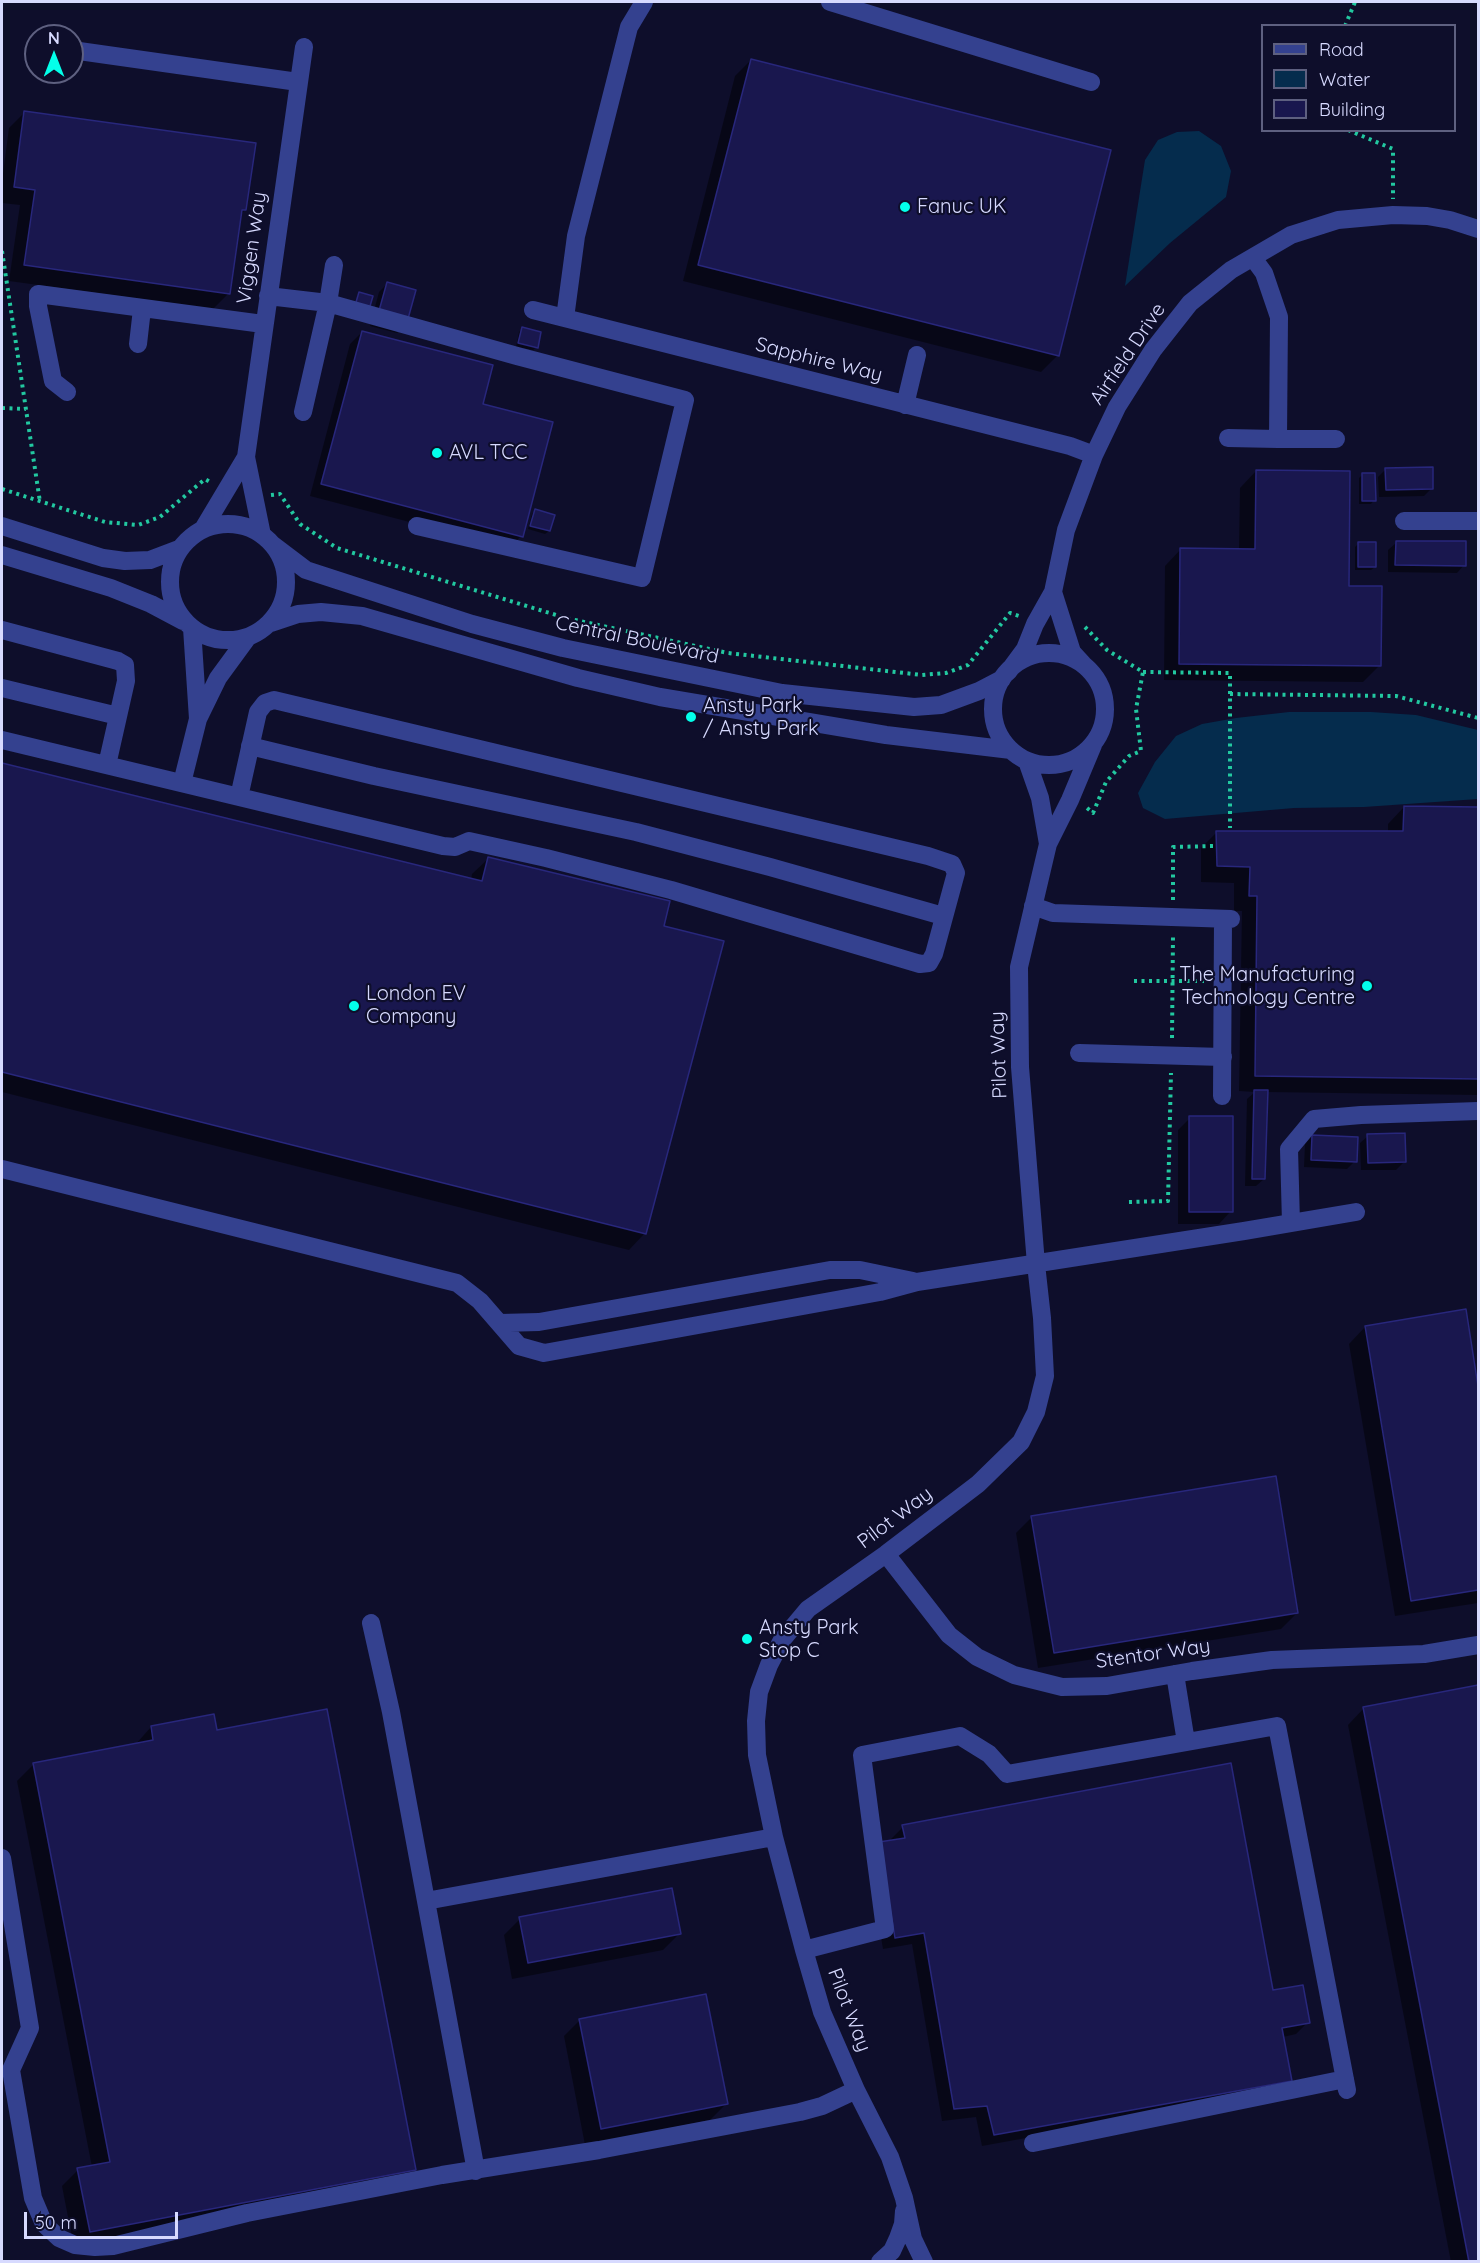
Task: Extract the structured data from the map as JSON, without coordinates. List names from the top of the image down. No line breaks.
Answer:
{"streets":{"street":["Viggen Way","Airfield Drive","Sapphire Way","Central Boulevard","Pilot Way","Stentor Way"]},"crossings":[["Viggen Way","Central Boulevard"],["Airfield Drive","Sapphire Way"],["Airfield Drive","Central Boulevard"],["Airfield Drive","Pilot Way"],["Central Boulevard","Pilot Way"],["Pilot Way","Stentor Way"]],"places":["Fanuc UK","AVL TCC","Ansty Park / Ansty Park","The Manufacturing Technology Centre","London EV Company","Ansty Park Stop C"],"legend":["Road","Water","Building"],"scale_bar":"50 m","north":"top"}
